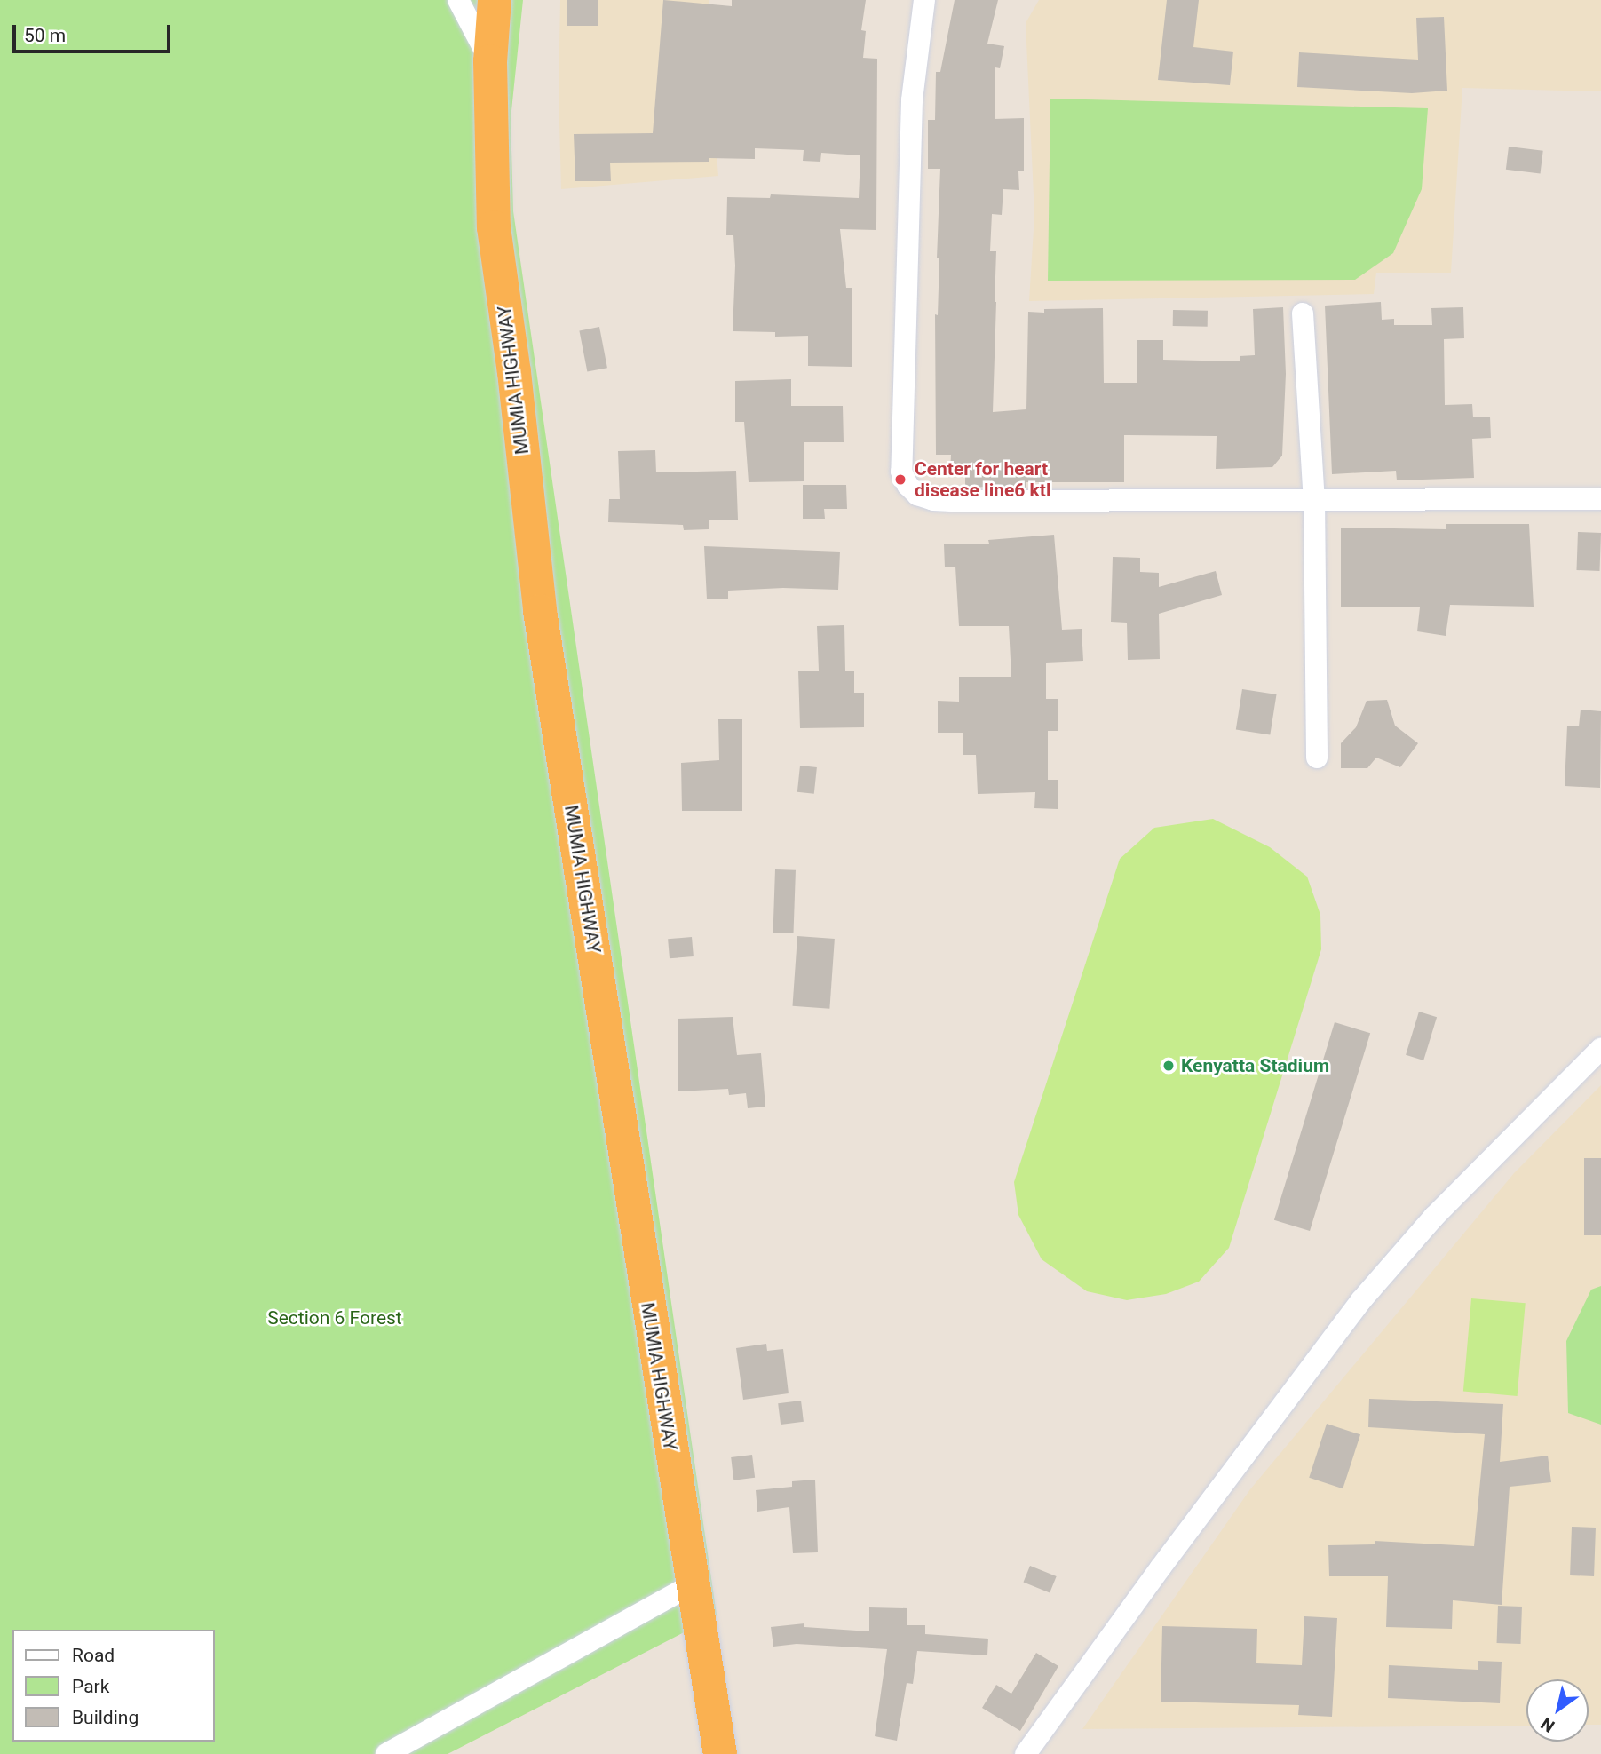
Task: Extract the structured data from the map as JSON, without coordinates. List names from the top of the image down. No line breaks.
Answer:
{"streets":{"highway":["MUMIA HIGHWAY"]},"parks":["Section 6 Forest"],"places":["Center for heart disease line6 ktl","Kenyatta Stadium"],"legend":["Road","Park","Building"],"scale_bar":"50 m","north":"bottom left"}
